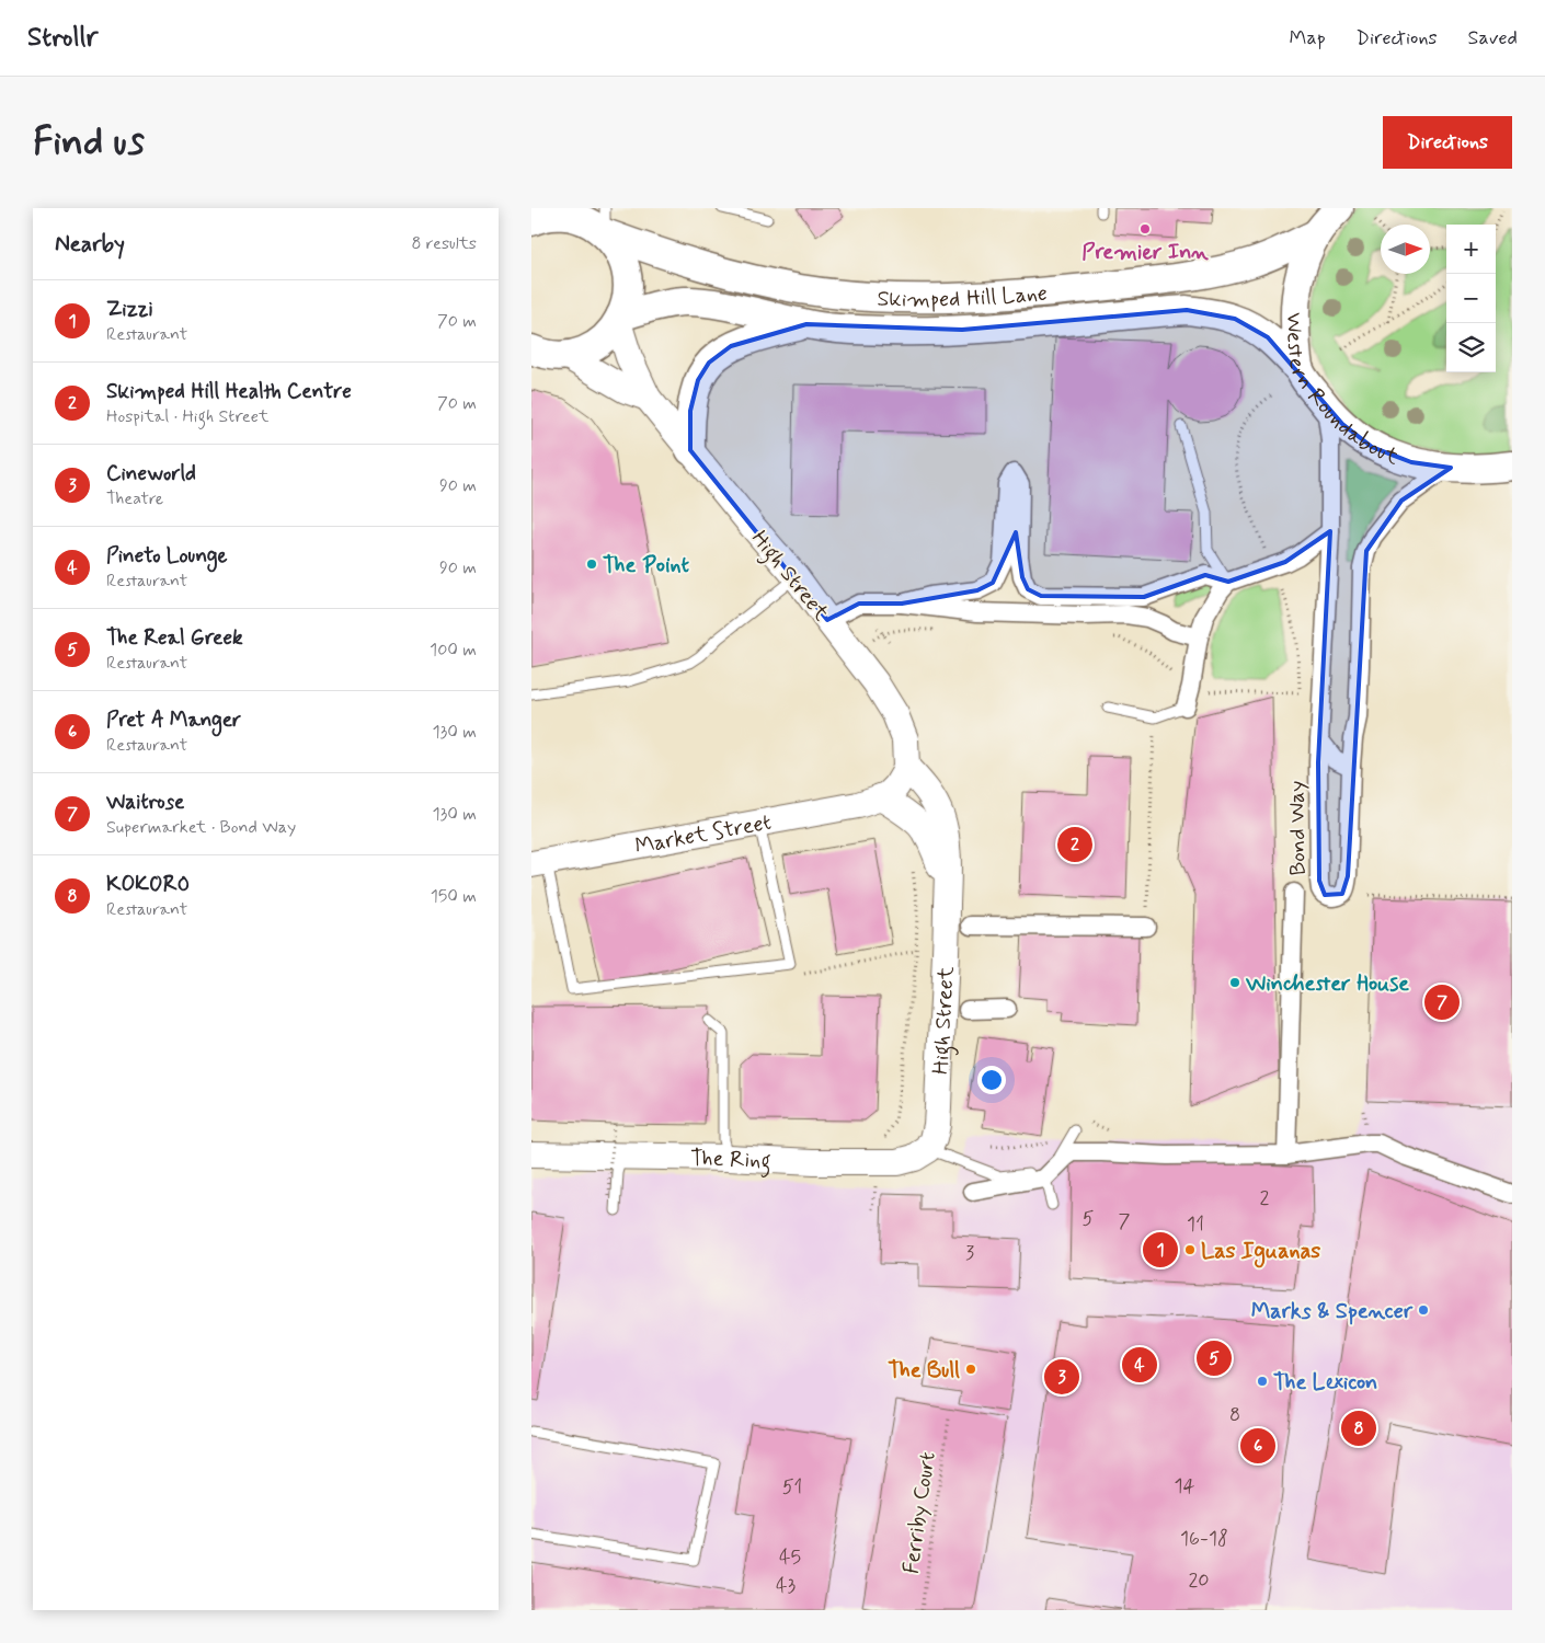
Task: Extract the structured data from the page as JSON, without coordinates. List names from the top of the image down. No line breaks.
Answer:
{"streets":{"main road":["Skimped Hill Lane","Western Roundabout"],"street":["High Street","Bond Way","Market Street","The Ring"],"path":["Ferriby Court"]},"crossings":[["Skimped Hill Lane","Western Roundabout"],["Skimped Hill Lane","High Street"],["Western Roundabout","Bond Way"],["High Street","Market Street"],["High Street","The Ring"]],"places":["Premier Inn","The Point","Winchester House","Las Iguanas","Marks & Spencer","The Bull","The Lexicon"],"house_numbers":["2","5","7","11","3","8","14","51","16-18","45","20","43"],"north":"right","page":{"header":"Strollr","nav":["Map","Directions","Saved"],"buttons":"Directions","title":"Find us","heading":["Nearby","8 results"],"map_buttons":["+","−"],"list":[{"mark":"1","name":"Zizzi","note":"Restaurant","value":"70 m"},{"mark":"2","name":"Skimped Hill Health Centre","note":"Hospital · High Street","value":"70 m"},{"mark":"3","name":"Cineworld","note":"Theatre","value":"90 m"},{"mark":"4","name":"Pineto Lounge","note":"Restaurant","value":"90 m"},{"mark":"5","name":"The Real Greek","note":"Restaurant","value":"100 m"},{"mark":"6","name":"Pret A Manger","note":"Restaurant","value":"130 m"},{"mark":"7","name":"Waitrose","note":"Supermarket · Bond Way","value":"130 m"},{"mark":"8","name":"KOKORO","note":"Restaurant","value":"150 m"}],"pins":["2","7","1","5","4","3","8","6"]}}
